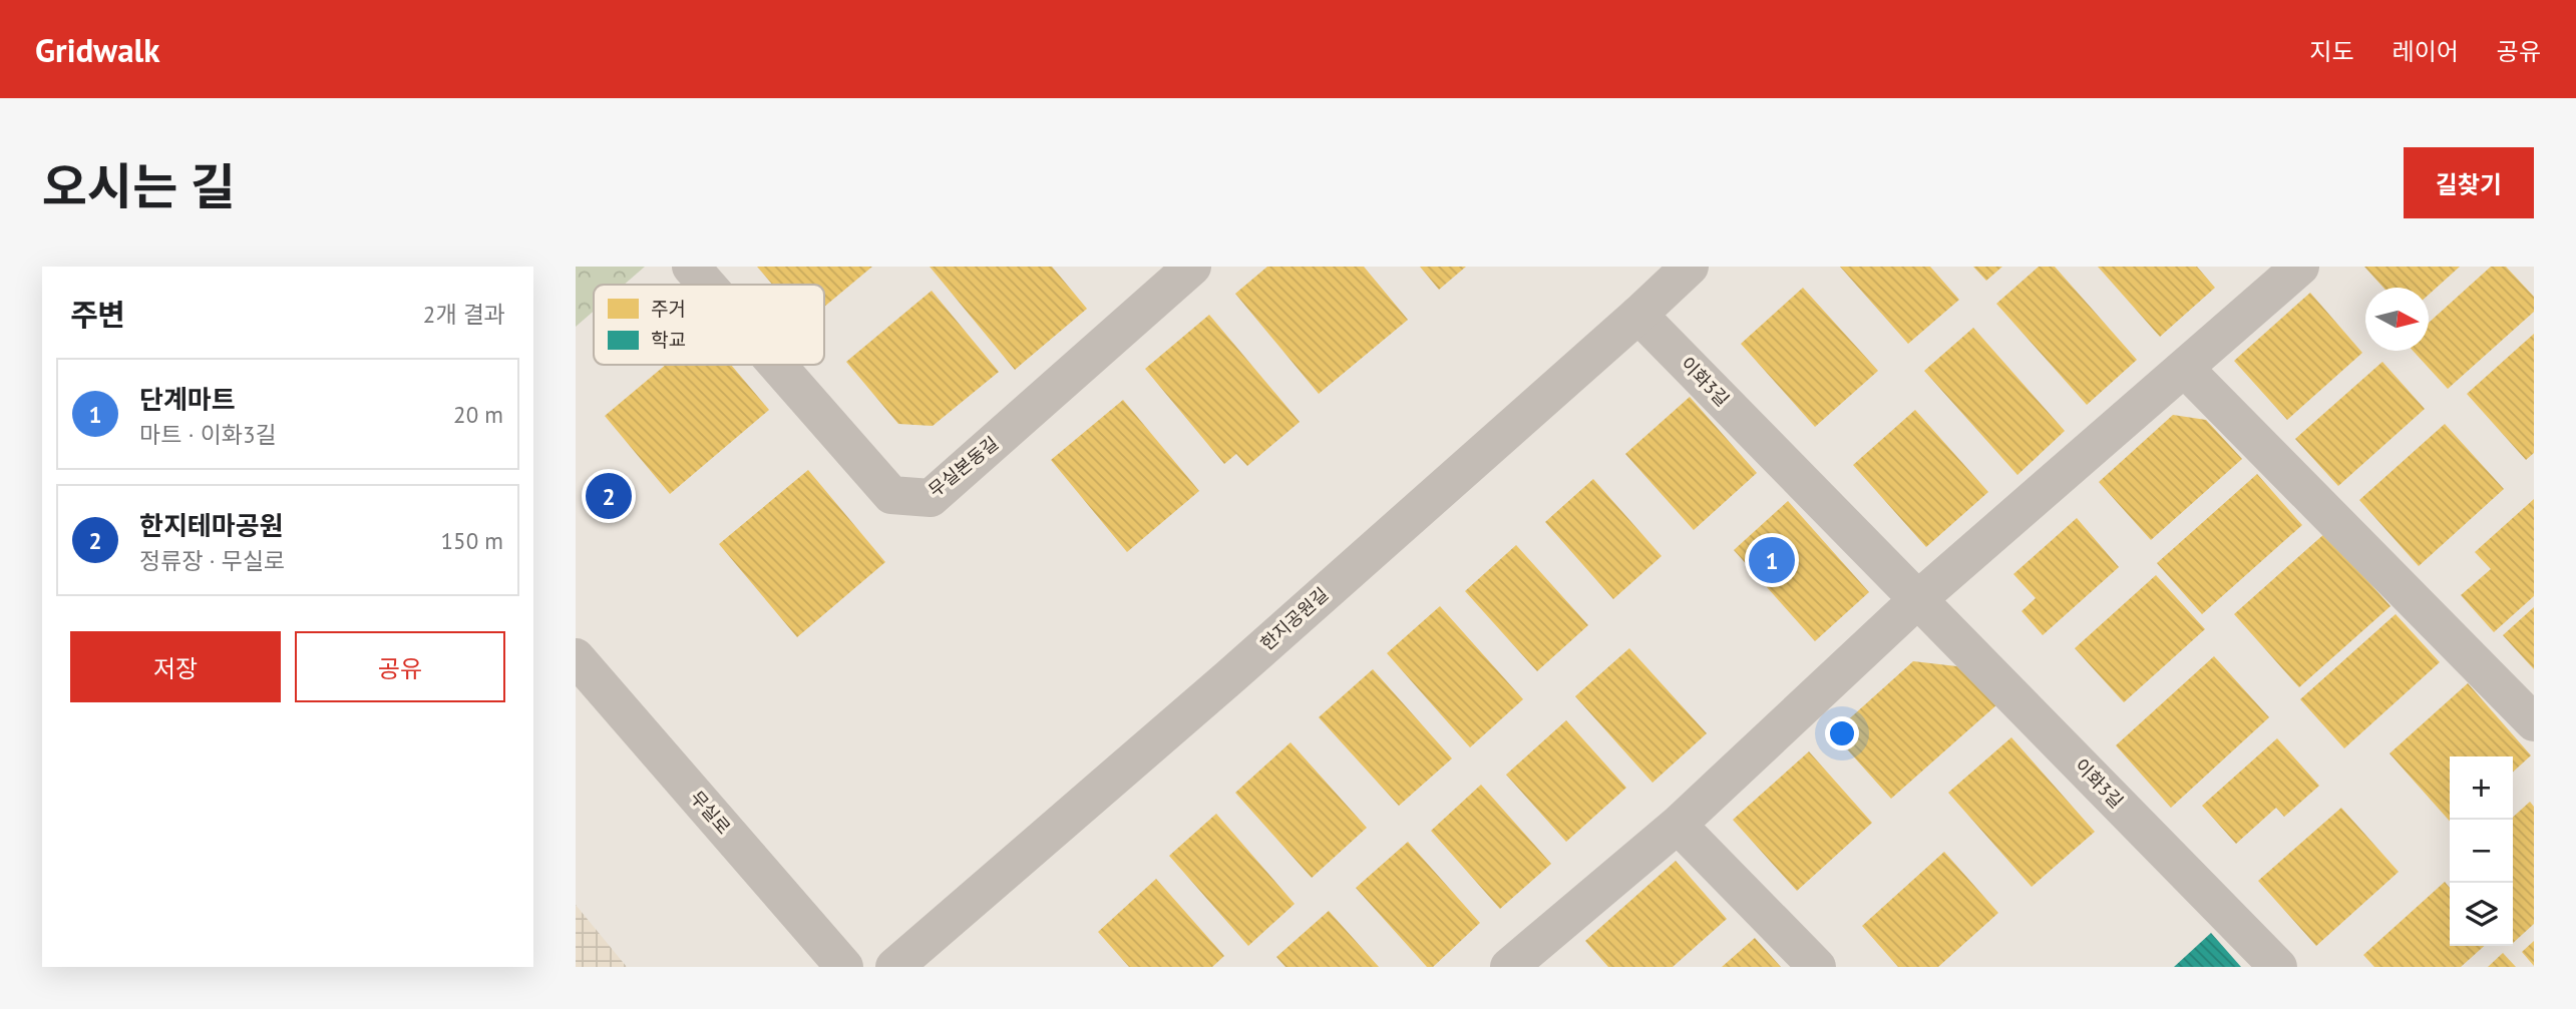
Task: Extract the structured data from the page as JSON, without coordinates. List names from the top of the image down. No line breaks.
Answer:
{"streets":{"street":["이화3길","무실본동길","한지공원길","무실로"]},"crossings":[["이화3길","한지공원길"]],"legend":["주거","학교"],"north":"right","page":{"header":"Gridwalk","nav":["지도","레이어","공유"],"title":"오시는 길","buttons":["길찾기",["저장","공유"]],"heading":["주변","2개 결과"],"list":[{"mark":"1","name":"단계마트","note":"마트 · 이화3길","value":"20 m"},{"mark":"2","name":"한지테마공원","note":"정류장 · 무실로","value":"150 m"}],"pins":["2","1"],"map_buttons":["+","−"]}}
